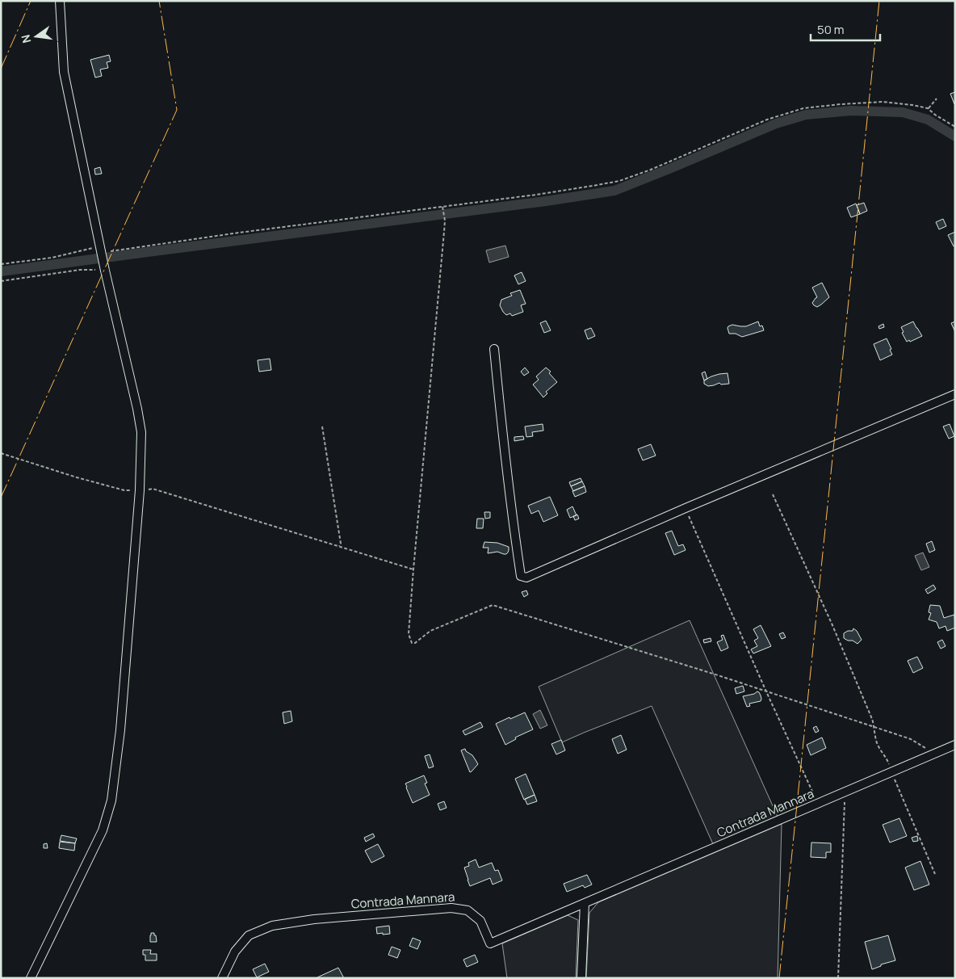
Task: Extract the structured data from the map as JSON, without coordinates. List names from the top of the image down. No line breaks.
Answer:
{"streets":{"street":["Contrada Mannara"]},"scale_bar":"50 m","north":"left"}
